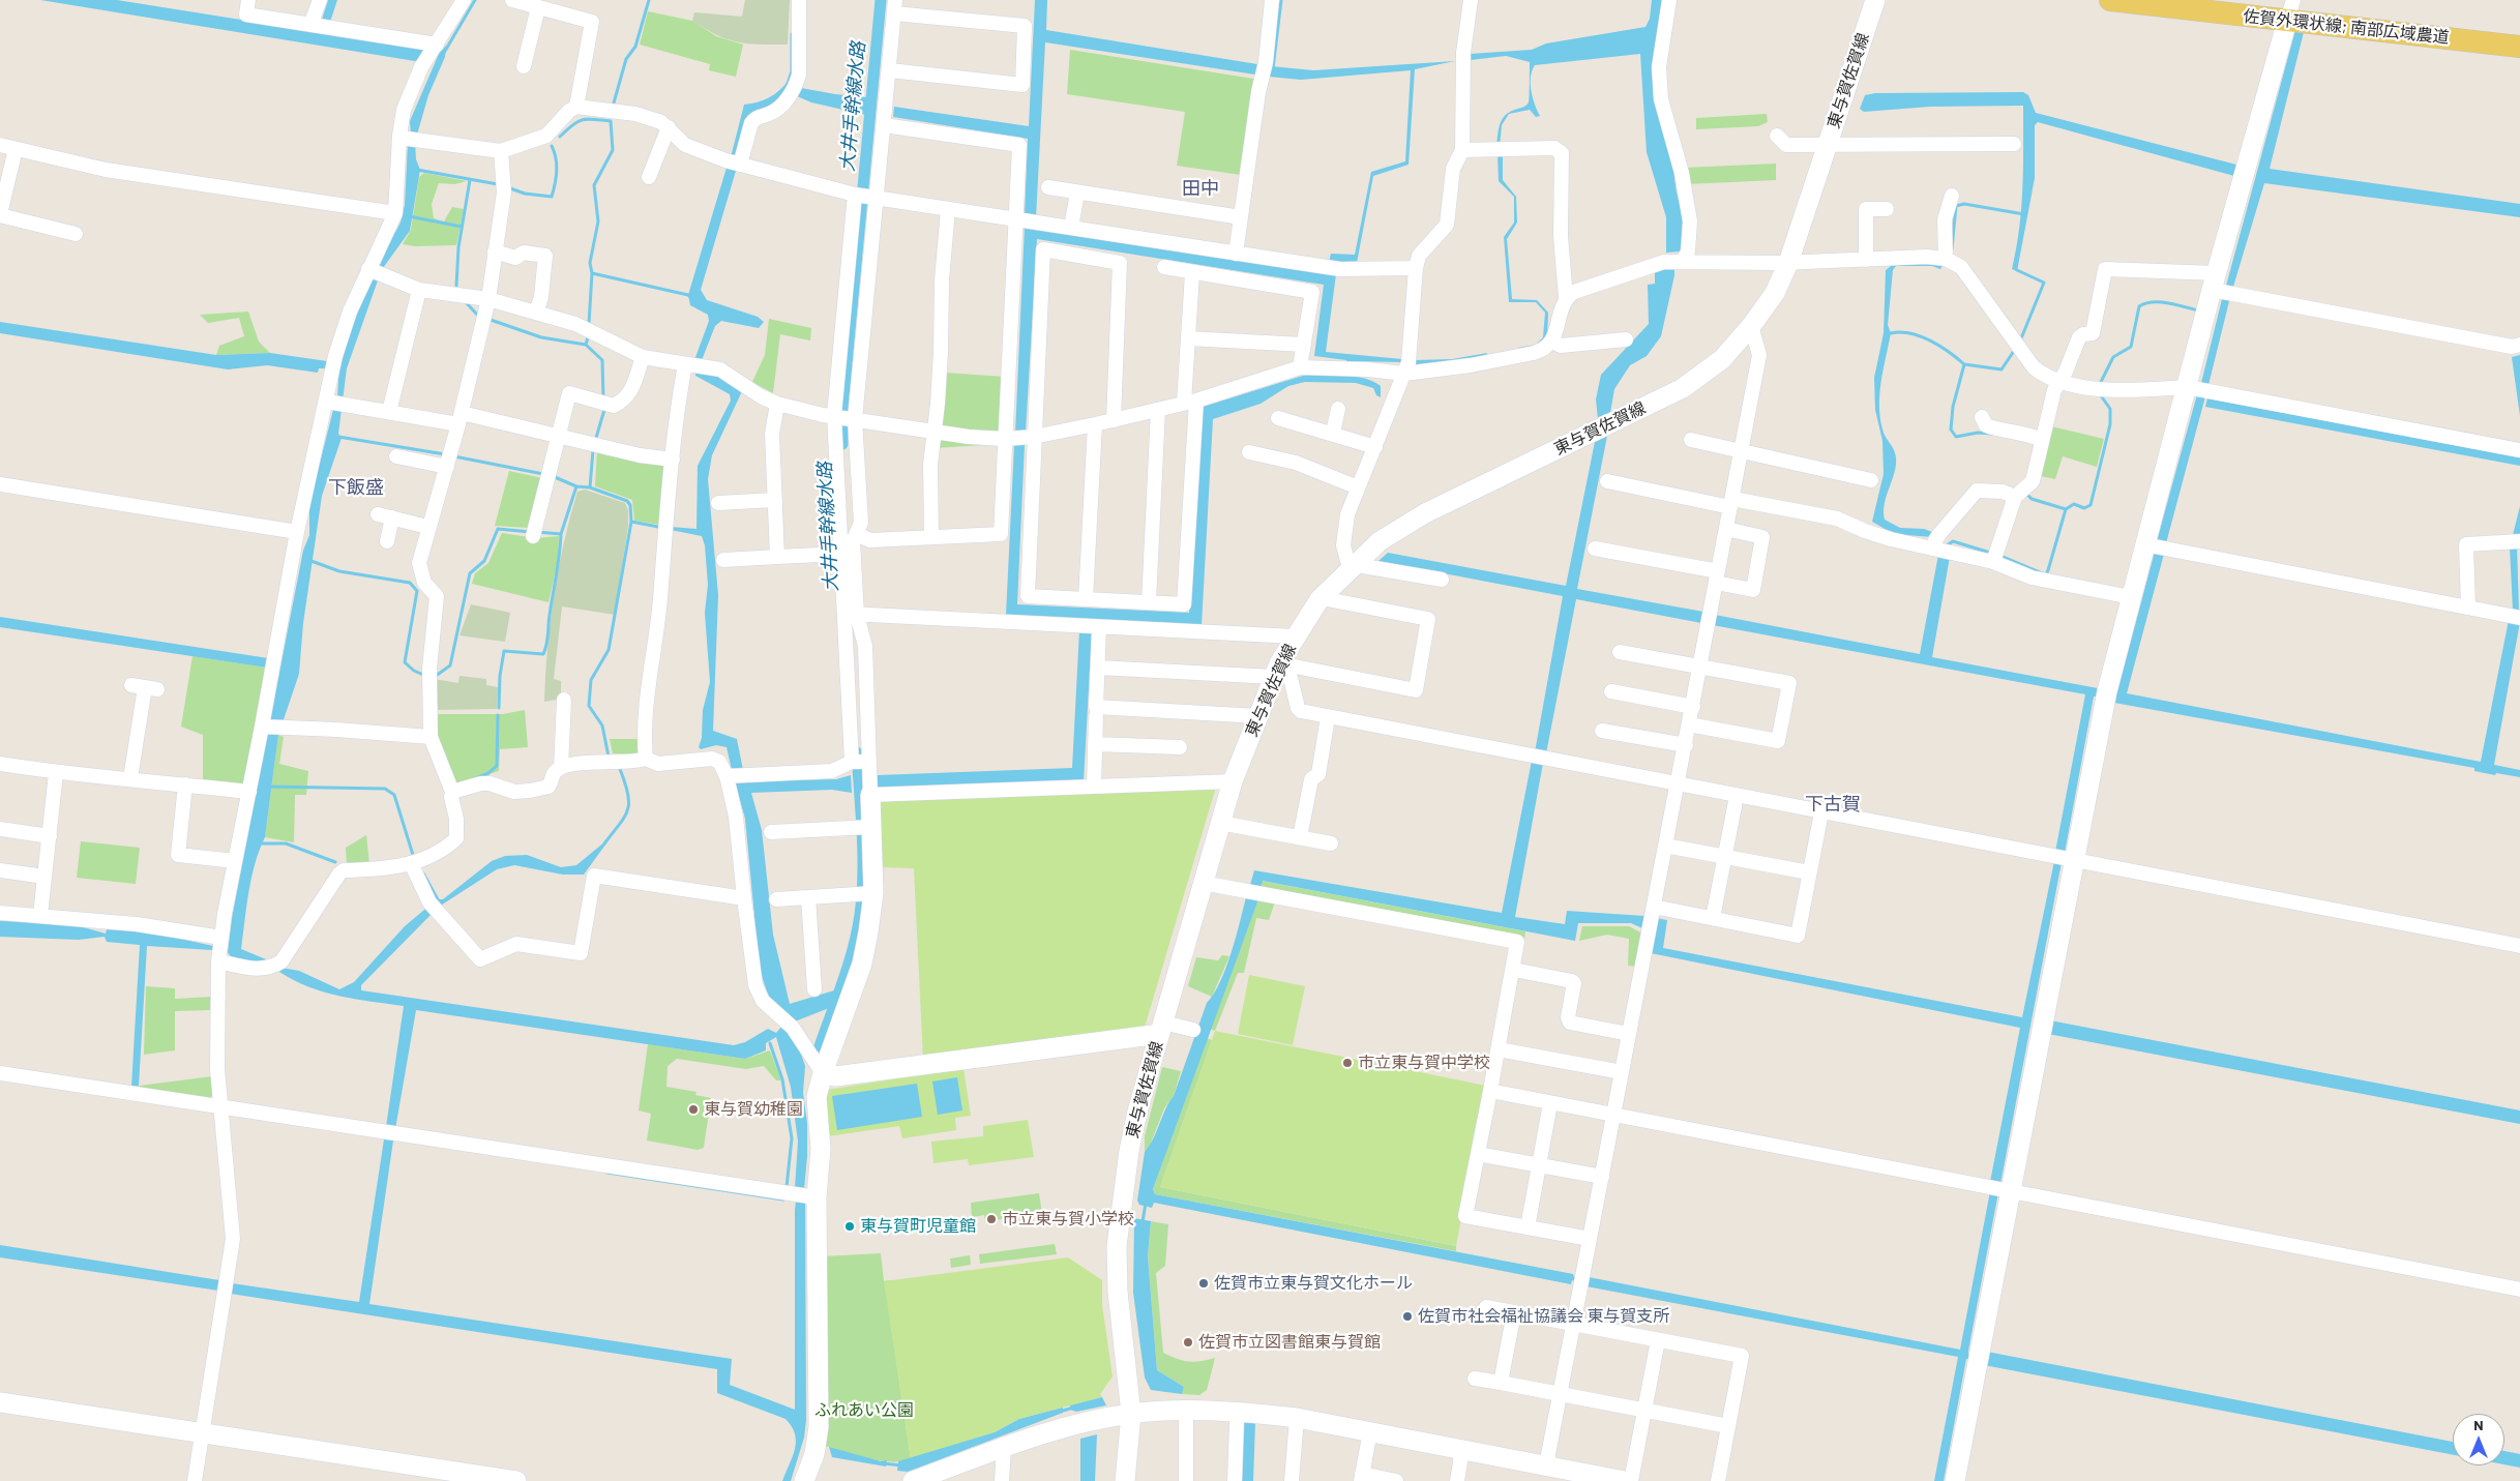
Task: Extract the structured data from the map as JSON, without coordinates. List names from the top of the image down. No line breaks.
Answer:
{"streets":{"main road":["佐賀外環状線; 南部広域農道"],"street":["東与賀佐賀線"]},"districts":["田中","下飯盛","下古賀"],"water":["大井手幹線水路"],"parks":["ふれあい公園"],"places":["市立東与賀中学校","東与賀幼稚園","市立東与賀小学校","東与賀町児童館","佐賀市立東与賀文化ホール","佐賀市社会福祉協議会 東与賀支所","佐賀市立図書館東与賀館"],"north":"top"}
